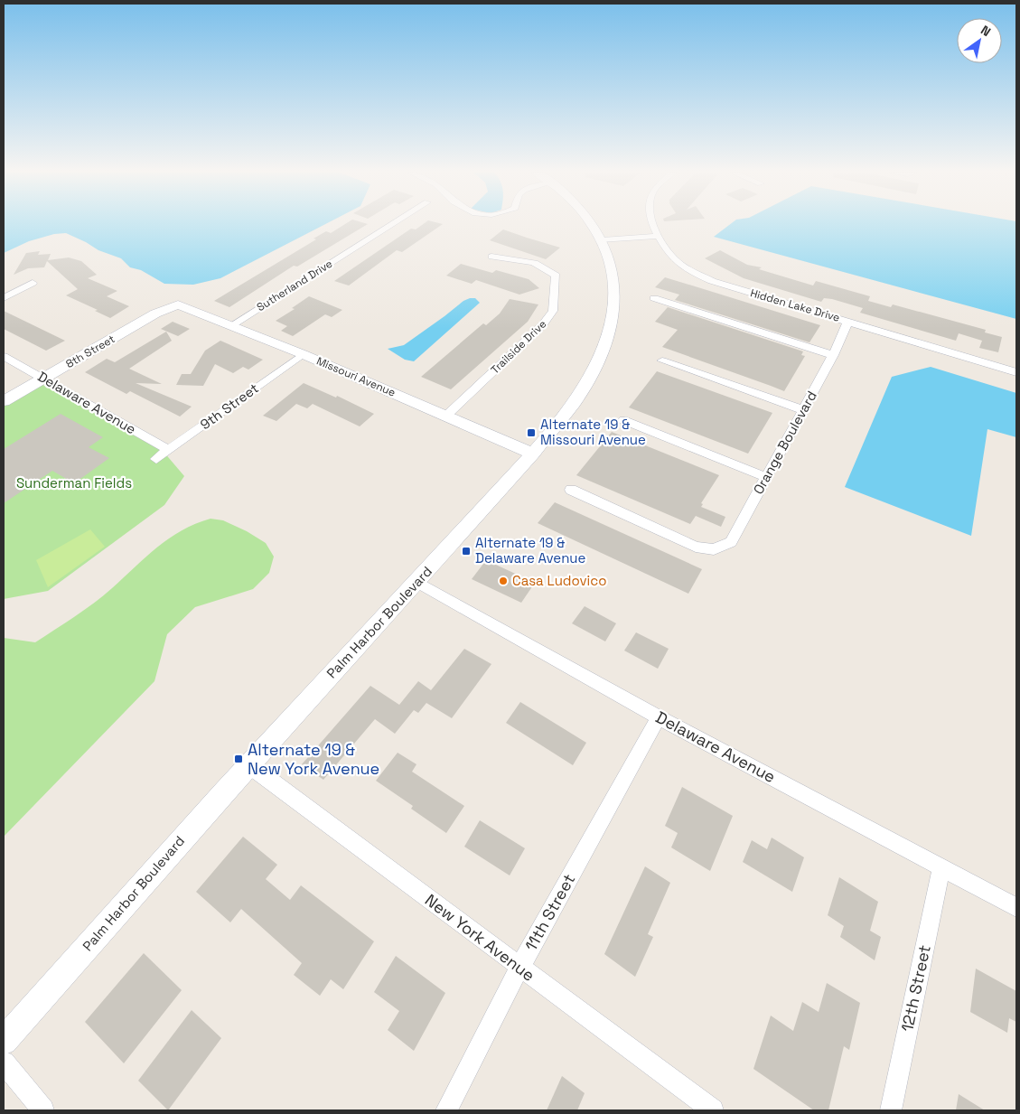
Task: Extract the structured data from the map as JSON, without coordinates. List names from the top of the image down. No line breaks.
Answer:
{"streets":{"main road":["8th Street","Missouri Avenue","Palm Harbor Boulevard"],"street":["Sutherland Drive","Hidden Lake Drive","Trailside Drive","Delaware Avenue","9th Street","Orange Boulevard","11th Street","New York Avenue","12th Street"]},"crossings":[["Sutherland Drive","Missouri Avenue"],["Hidden Lake Drive","Orange Boulevard"],["Trailside Drive","Missouri Avenue"],["8th Street","Missouri Avenue"],["8th Street","Delaware Avenue"],["Missouri Avenue","9th Street"],["Missouri Avenue","Palm Harbor Boulevard"],["Delaware Avenue","9th Street"],["Delaware Avenue","Palm Harbor Boulevard"],["Delaware Avenue","11th Street"],["Delaware Avenue","12th Street"],["Palm Harbor Boulevard","New York Avenue"],["11th Street","New York Avenue"]],"parks":["Sunderman Fields"],"places":{"transit":["Alternate 19 & Missouri Avenue","Alternate 19 & Delaware Avenue","Alternate 19 & New York Avenue"],"other":["Casa Ludovico"]},"north":"top right"}
